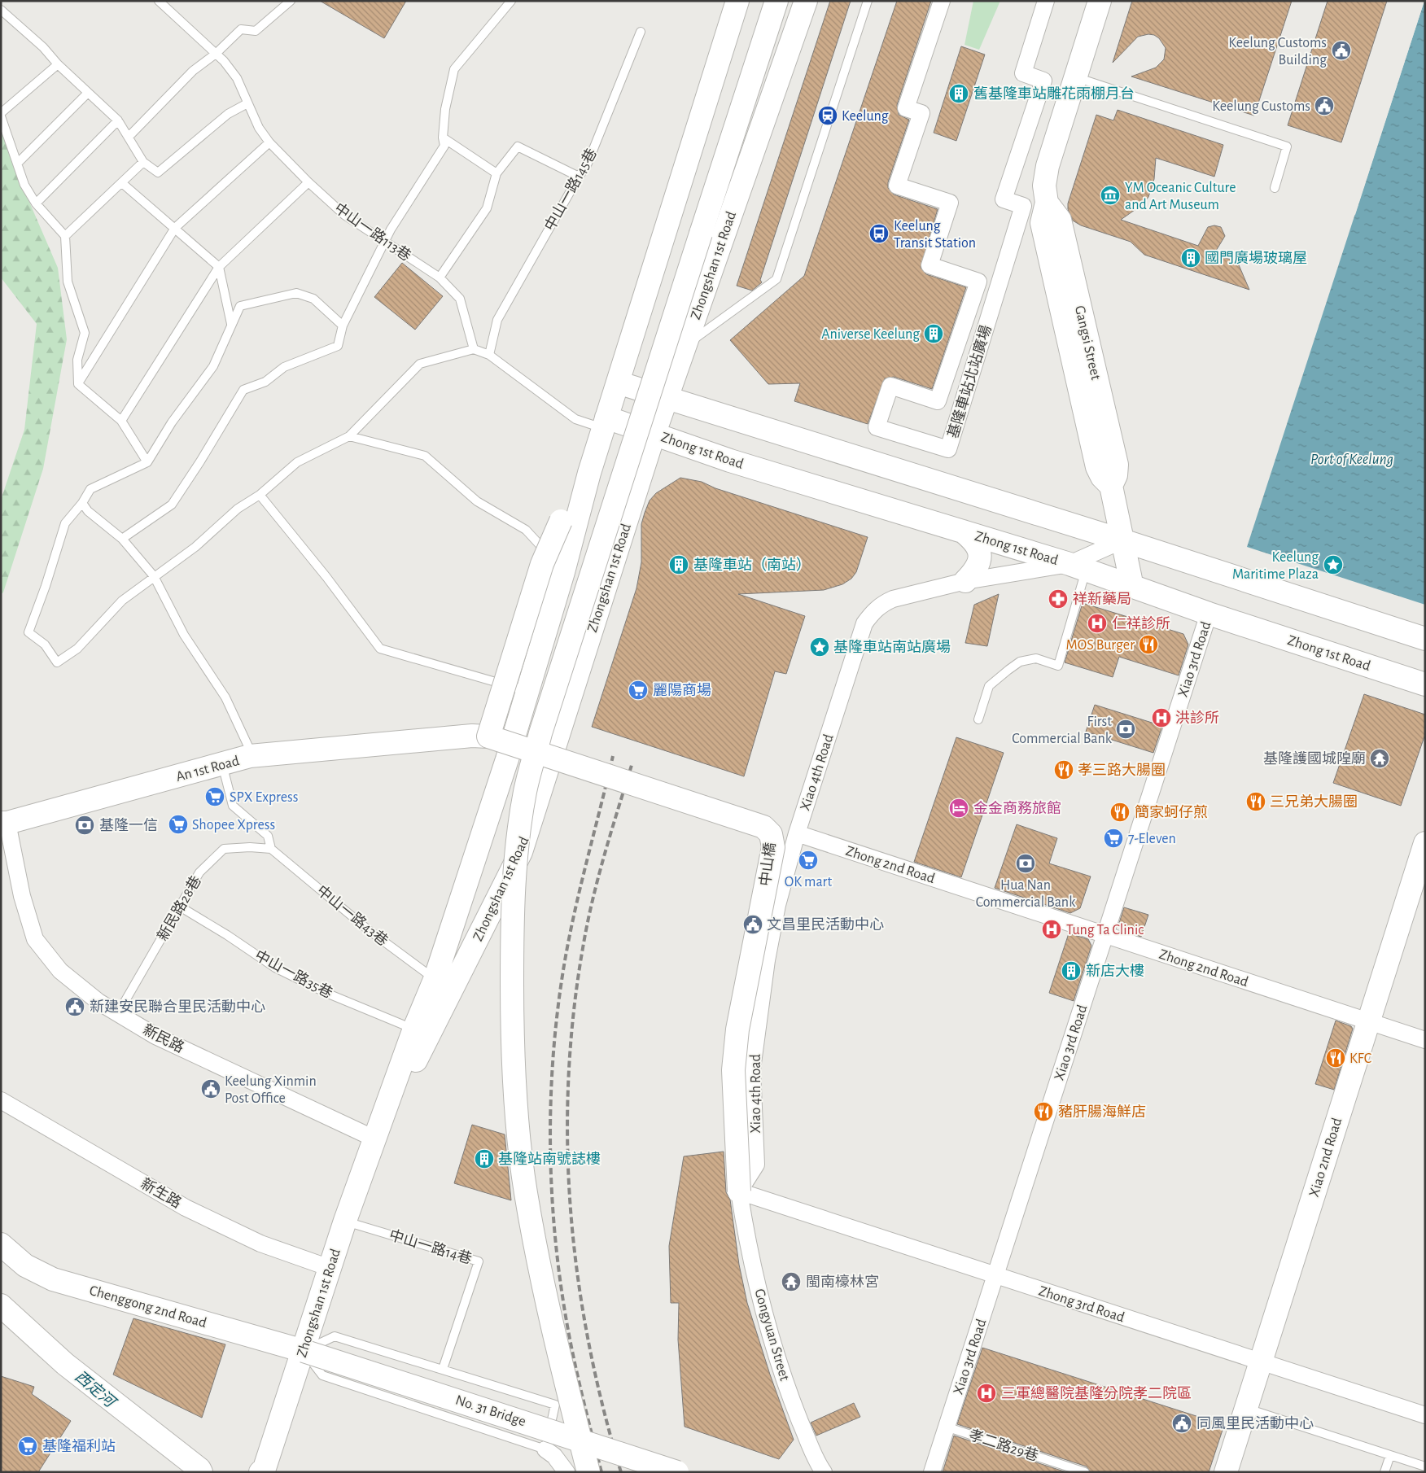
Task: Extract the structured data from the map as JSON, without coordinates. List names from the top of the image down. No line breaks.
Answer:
{"streets":{"main road":["Zhongshan 1st Road","Gangsi Street","Zhong 1st Road","An 1st Road","中山橋","Xiao 2nd Road","Chenggong 2nd Road","No. 31 Bridge"],"street":["基隆車站北站廣場","Xiao 3rd Road","Xiao 4th Road","Zhong 2nd Road","新民路","新生路","Zhong 3rd Road","Gongyuan Street"],"lane":["中山一路145巷","中山一路113巷","新民路28巷","中山一路43巷","中山一路35巷","中山一路14巷","孝二路29巷"]},"crossings":[["Zhongshan 1st Road","Zhong 1st Road"],["Zhongshan 1st Road","中山一路43巷"],["Zhongshan 1st Road","中山一路35巷"],["Zhongshan 1st Road","新民路"],["Zhongshan 1st Road","新生路"],["Zhongshan 1st Road","中山一路14巷"],["Zhongshan 1st Road","Chenggong 2nd Road"],["Zhongshan 1st Road","No. 31 Bridge"],["Gangsi Street","Zhong 1st Road"],["Gangsi Street","Xiao 4th Road"],["Zhong 1st Road","Xiao 3rd Road"],["Zhong 1st Road","Xiao 4th Road"],["Xiao 3rd Road","Zhong 2nd Road"],["Xiao 3rd Road","Zhong 3rd Road"],["Xiao 3rd Road","孝二路29巷"],["An 1st Road","中山橋"],["An 1st Road","新民路"],["Xiao 4th Road","中山橋"],["Xiao 4th Road","Zhong 2nd Road"],["Xiao 4th Road","Zhong 3rd Road"],["Xiao 4th Road","Gongyuan Street"],["中山橋","Zhong 3rd Road"],["中山橋","Gongyuan Street"],["Zhong 2nd Road","Xiao 2nd Road"],["新民路28巷","中山一路43巷"],["新民路28巷","中山一路35巷"],["新民路28巷","新民路"],["Xiao 2nd Road","Zhong 3rd Road"],["Zhong 3rd Road","Gongyuan Street"],["Chenggong 2nd Road","No. 31 Bridge"]],"water":["Port of Keelung","西定河"],"places":{"public building":["Keelung Customs Building","Keelung Customs","文昌里民活動中心","新建安民聯合里民活動中心","Keelung Xinmin Post Office","同風里民活動中心"],"building":["舊基隆車站雕花雨棚月台","國門廣場玻璃屋","Aniverse Keelung","基隆車站（南站）","新店大樓","基隆站南號誌樓"],"station":["Keelung"],"museum":["YM Oceanic Culture and Art Museum"],"bus stop":["Keelung Transit Station"],"place":["Keelung Maritime Plaza","基隆車站南站廣場"],"pharmacy":["祥新藥局"],"hospital":["仁祥診所","洪診所","Tung Ta Clinic","三軍總醫院基隆分院孝二院區"],"restaurant":["MOS Burger","孝三路大腸圈","三兄弟大腸圈","簡家蚵仔煎","KFC","豬肝腸海鮮店"],"supermarket":["麗陽商場","SPX Express","Shopee Xpress","7-Eleven","OK mart","基隆福利站"],"bank":["First Commercial Bank","基隆一信","Hua Nan Commercial Bank"],"temple":["基隆護國城隍廟","閩南檺林宮"],"hotel":["金金商務旅館"]}}
